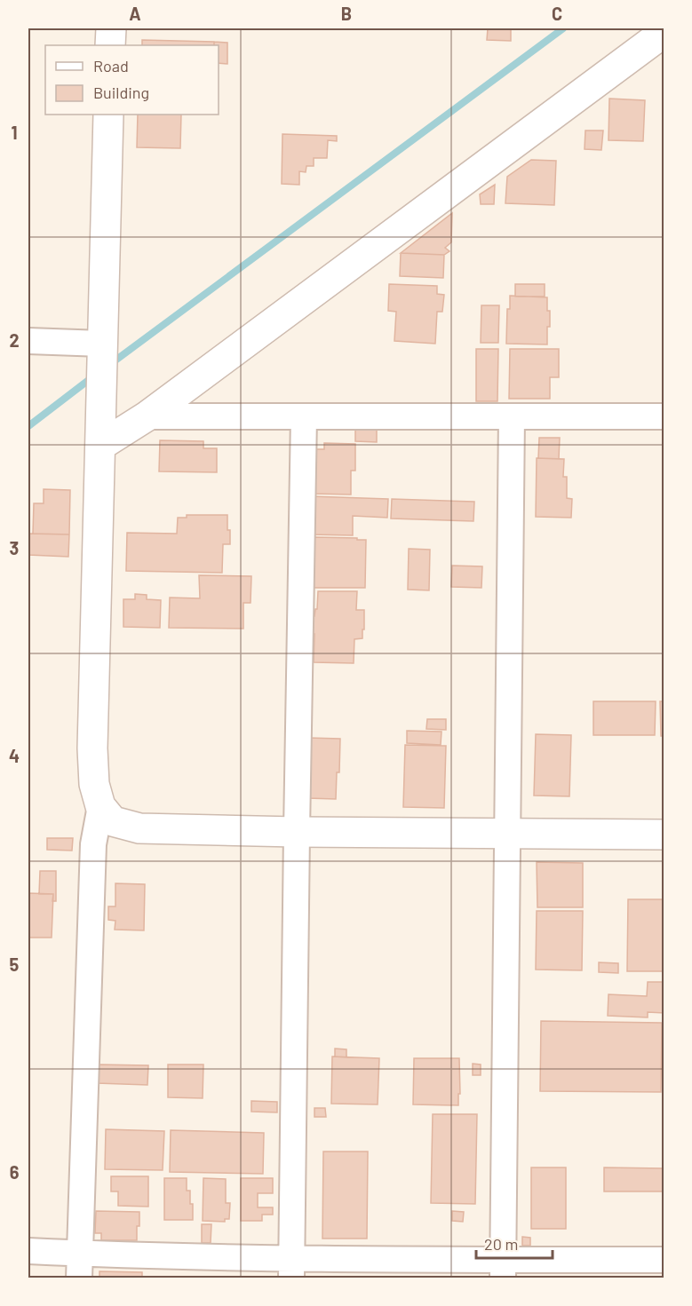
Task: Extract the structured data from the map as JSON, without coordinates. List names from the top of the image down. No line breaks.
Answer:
{"legend":["Road","Building"],"scale_bar":"20 m","grid":{"columns":["A","B","C"],"rows":["1","2","3","4","5","6"]}}
